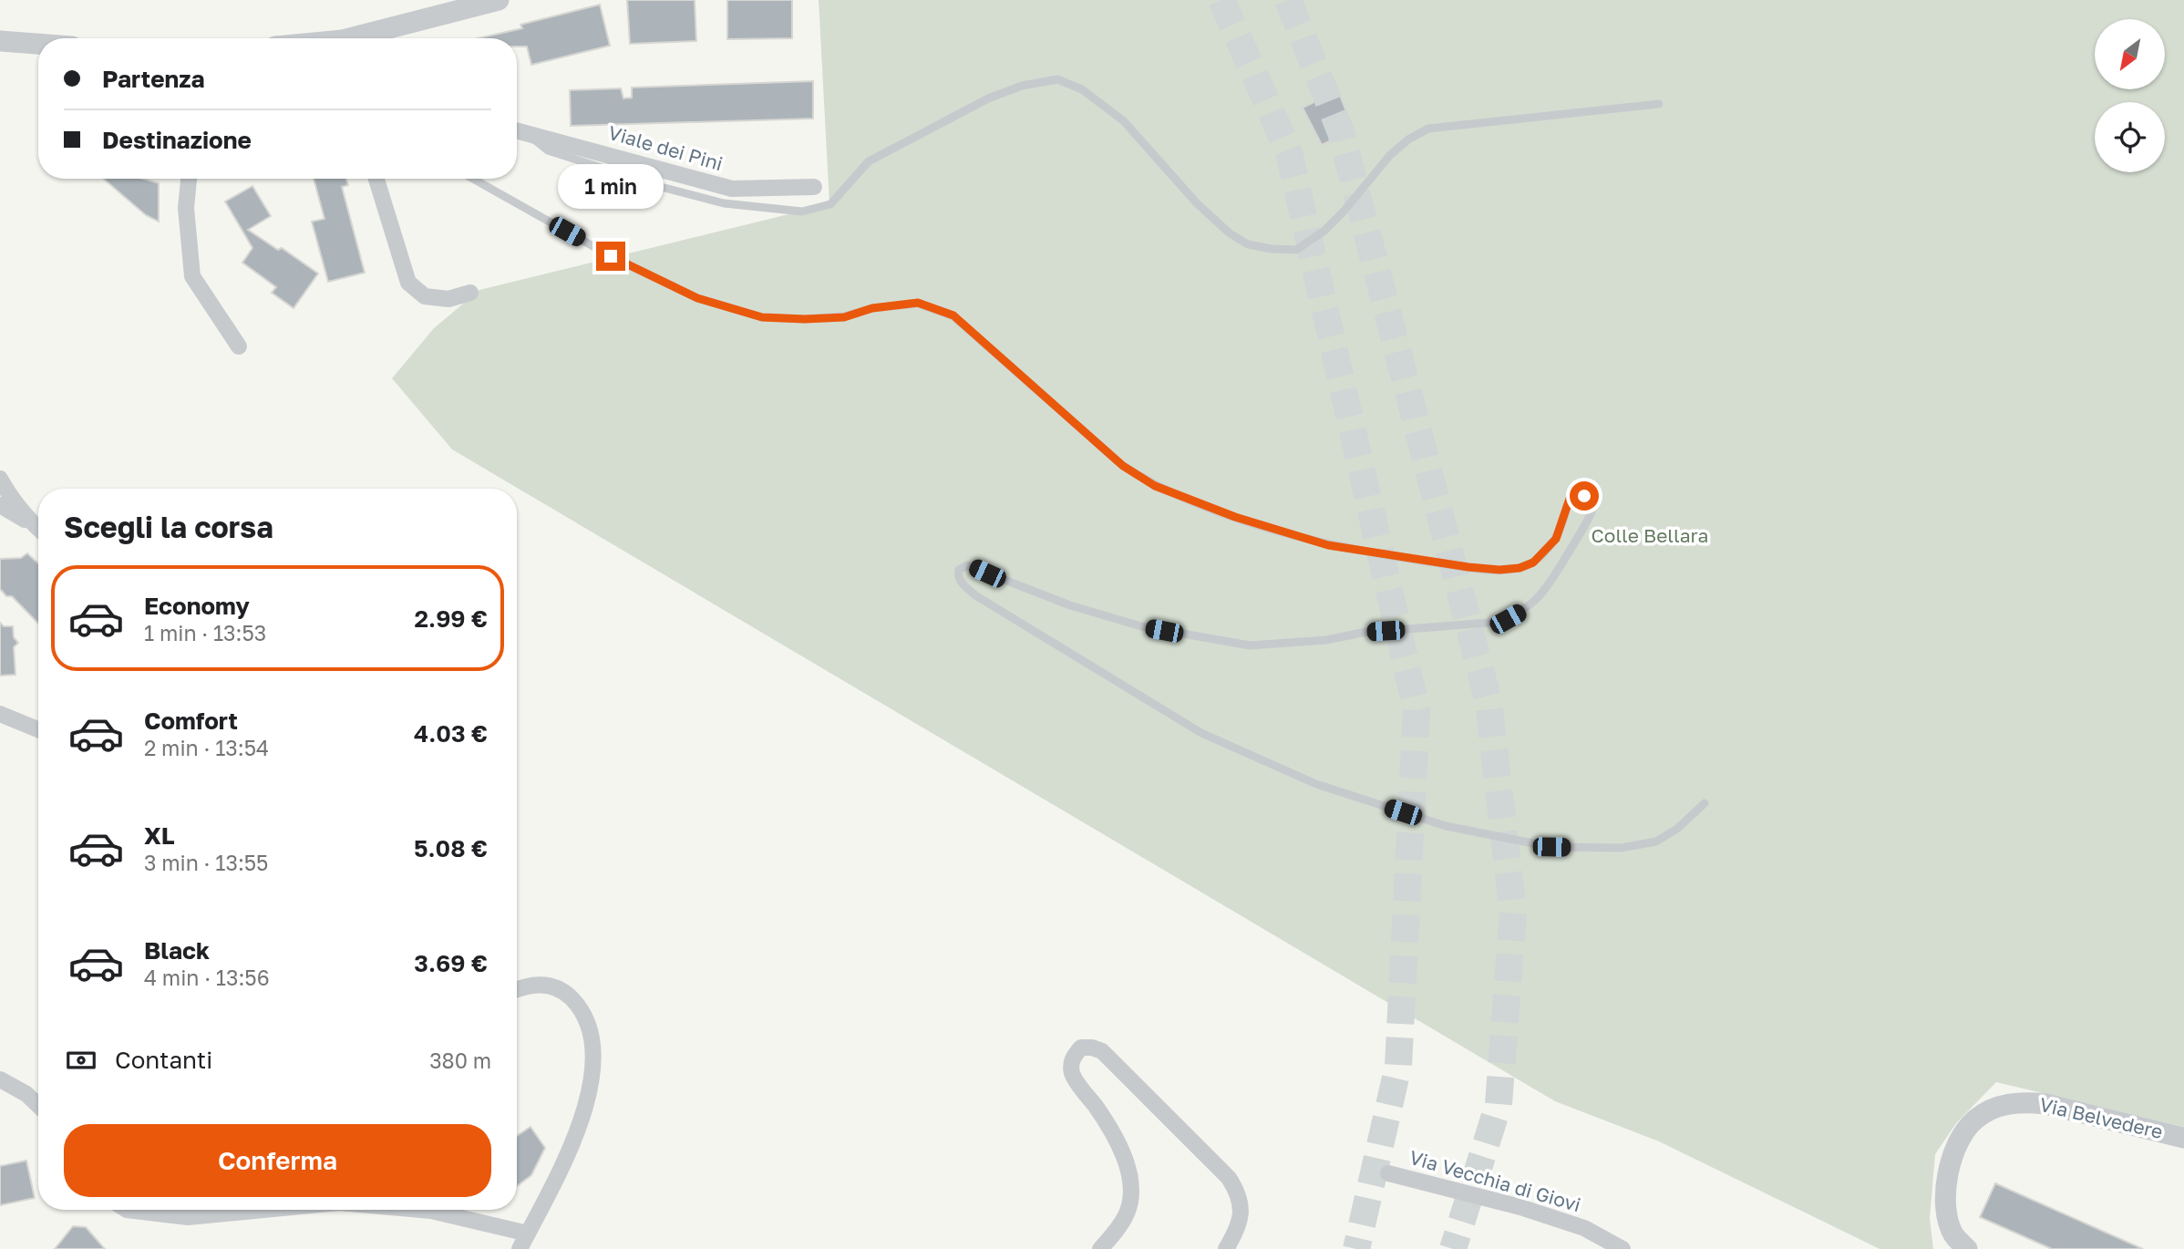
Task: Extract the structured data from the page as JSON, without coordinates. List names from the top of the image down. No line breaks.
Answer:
{"streets":{"street":["Viale dei Pini","Via Belvedere","Via Vecchia di Giovi"]},"parks":["Colle Bellara"],"north":"bottom left","page":{"banner":["Partenza","Destinazione"],"bubble":"1 min","heading":"Scegli la corsa","list":[{"name":"Economy","note":"1 min · 13:53","value":"2.99 €"},{"name":"Comfort","note":"2 min · 13:54","value":"4.03 €"},{"name":"XL","note":"3 min · 13:55","value":"5.08 €"},{"name":"Black","note":"4 min · 13:56","value":"3.69 €"}],"pay":["Contanti","380 m"],"buttons":"Conferma"}}
